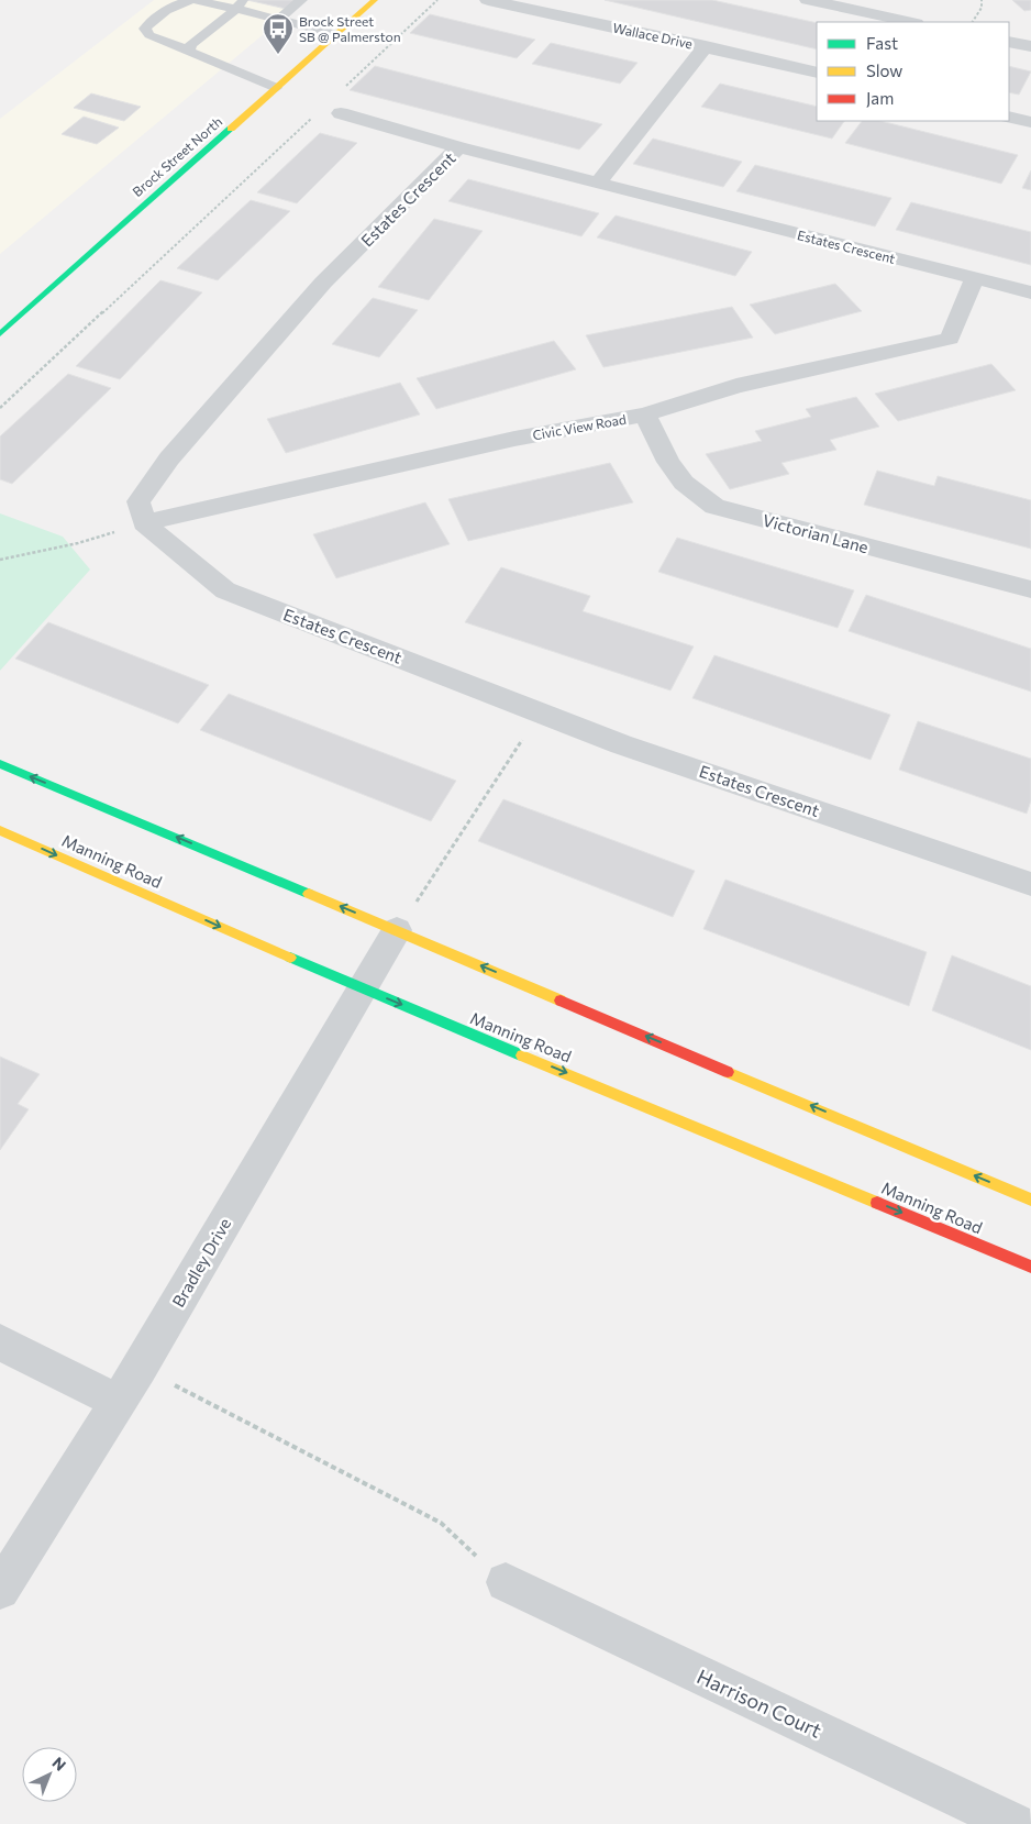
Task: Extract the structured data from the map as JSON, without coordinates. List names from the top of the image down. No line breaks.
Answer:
{"streets":{"main road":["Brock Street North","Manning Road"],"street":["Wallace Drive","Estates Crescent","Civic View Road","Victorian Lane","Bradley Drive","Harrison Court"]},"crossings":[["Estates Crescent","Civic View Road"],["Civic View Road","Victorian Lane"],["Manning Road","Bradley Drive"]],"places":{"bus stop":["Brock Street SB @ Palmerston"]},"legend":["Fast","Slow","Jam"],"north":"top right"}
